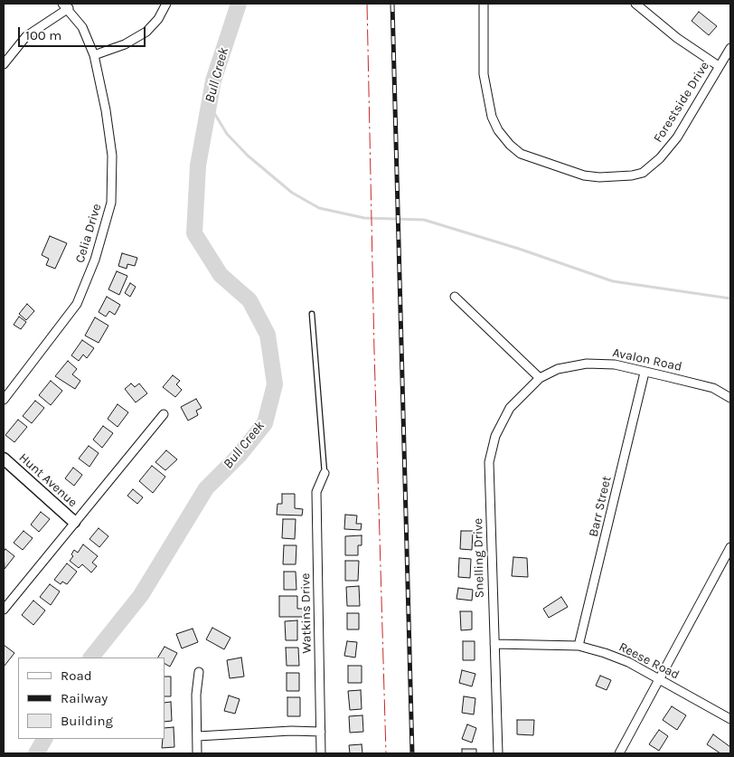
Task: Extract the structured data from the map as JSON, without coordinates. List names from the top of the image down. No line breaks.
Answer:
{"streets":{"street":["Forestside Drive","Celia Drive","Avalon Road","Hunt Avenue","Barr Street","Snelling Drive","Watkins Drive","Reese Road"]},"crossings":[["Avalon Road","Barr Street"],["Avalon Road","Snelling Drive"],["Barr Street","Reese Road"],["Snelling Drive","Reese Road"]],"water":["Bull Creek"],"legend":["Road","Railway","Building"],"scale_bar":"100 m"}
